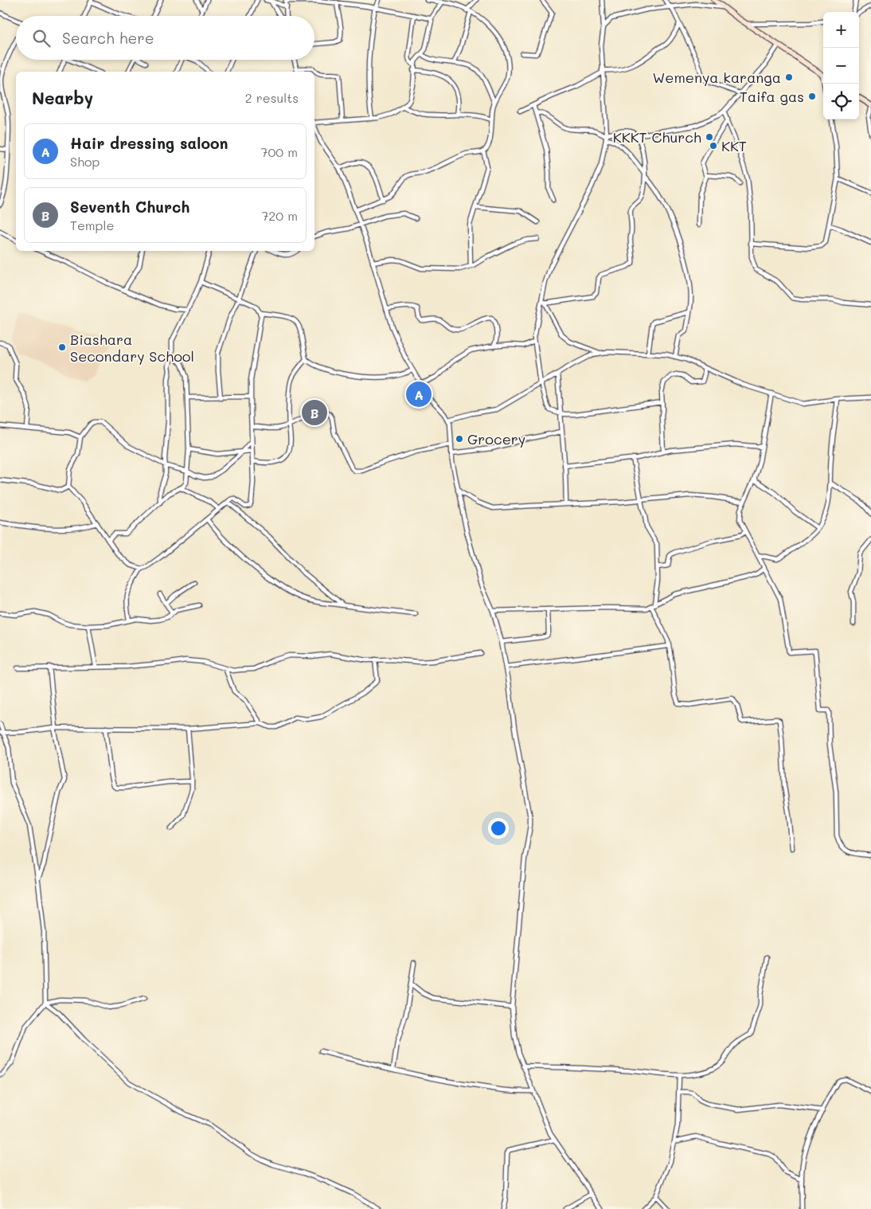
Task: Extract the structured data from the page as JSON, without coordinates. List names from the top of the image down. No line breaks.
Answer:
{"places":["Wemenya karanga","Taifa gas","KKKT Church","KKT","Biashara Secondary School","Grocery"],"page":{"map_buttons":["+","−"],"search":"Search here","heading":["Nearby","2 results"],"list":[{"mark":"A","name":"Hair dressing saloon","note":"Shop","value":"700 m"},{"mark":"B","name":"Seventh Church","note":"Temple","value":"720 m"}],"pins":["A","B"]}}
